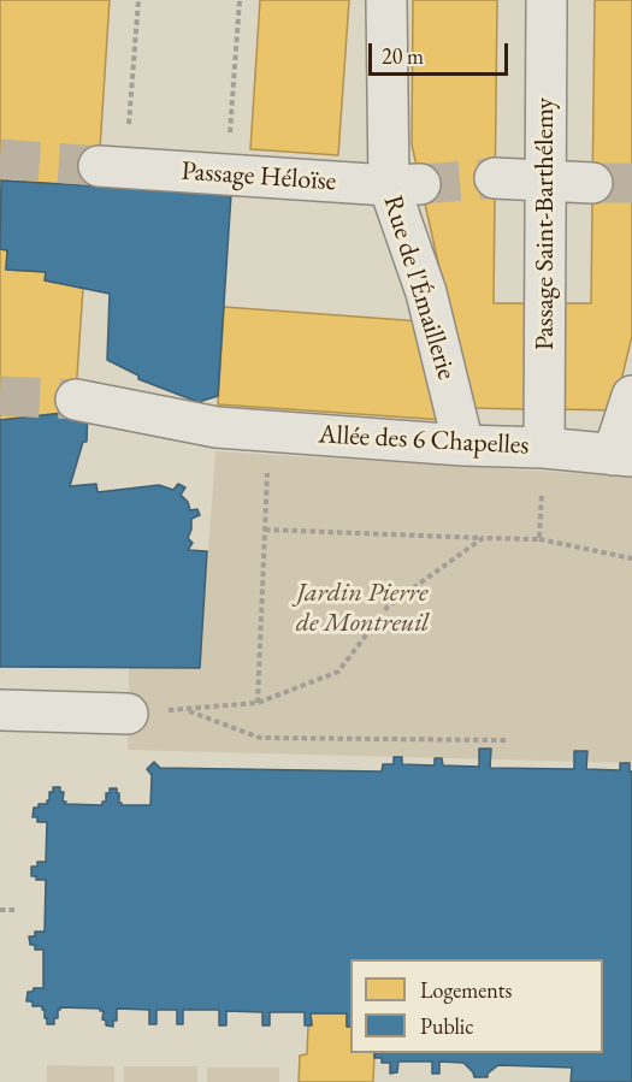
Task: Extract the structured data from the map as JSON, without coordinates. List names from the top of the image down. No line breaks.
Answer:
{"streets":{"street":["Passage Héloïse","Passage Saint-Barthélemy","Rue de l'Émaillerie","Allée des 6 Chapelles"]},"crossings":[["Passage Héloïse","Rue de l'Émaillerie"],["Passage Saint-Barthélemy","Allée des 6 Chapelles"],["Rue de l'Émaillerie","Allée des 6 Chapelles"]],"parks":["Jardin Pierre de Montreuil"],"legend":["Logements","Public"],"scale_bar":"20 m"}
